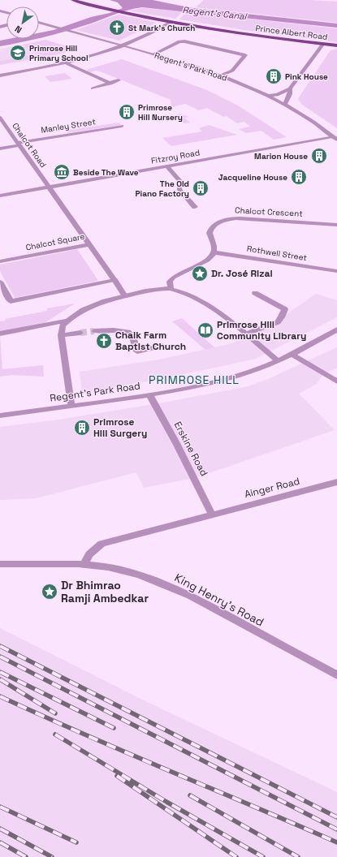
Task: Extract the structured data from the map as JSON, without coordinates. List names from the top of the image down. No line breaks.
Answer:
{"streets":{"main road":["Prince Albert Road"],"street":["Regent's Park Road","Manley Street","Chalcot Road","Fitzroy Road","Chalcot Crescent","Chalcot Square","Rothwell Street","Erskine Road","Ainger Road","King Henry's Road"]},"crossings":[["Regent's Park Road","Fitzroy Road"],["Regent's Park Road","Erskine Road"],["Manley Street","Chalcot Road"],["Chalcot Road","Fitzroy Road"],["Chalcot Road","Chalcot Square"],["Chalcot Crescent","Rothwell Street"],["Erskine Road","Ainger Road"]],"districts":["PRIMROSE HILL"],"water":["Regent's Canal"],"places":{"church":["St Mark's Church","Chalk Farm Baptist Church"],"school or university":["Primrose Hill Primary School"],"building":["Pink House","Primrose Hill Nursery","Marion House","Jacqueline House","The Old Piano Factory","Primrose Hill Surgery"],"museum":["Beside The Wave"],"place":["Dr. José Rizal","Dr Bhimrao Ramji Ambedkar"],"library":["Primrose Hill Community Library"]},"north":"bottom left"}
